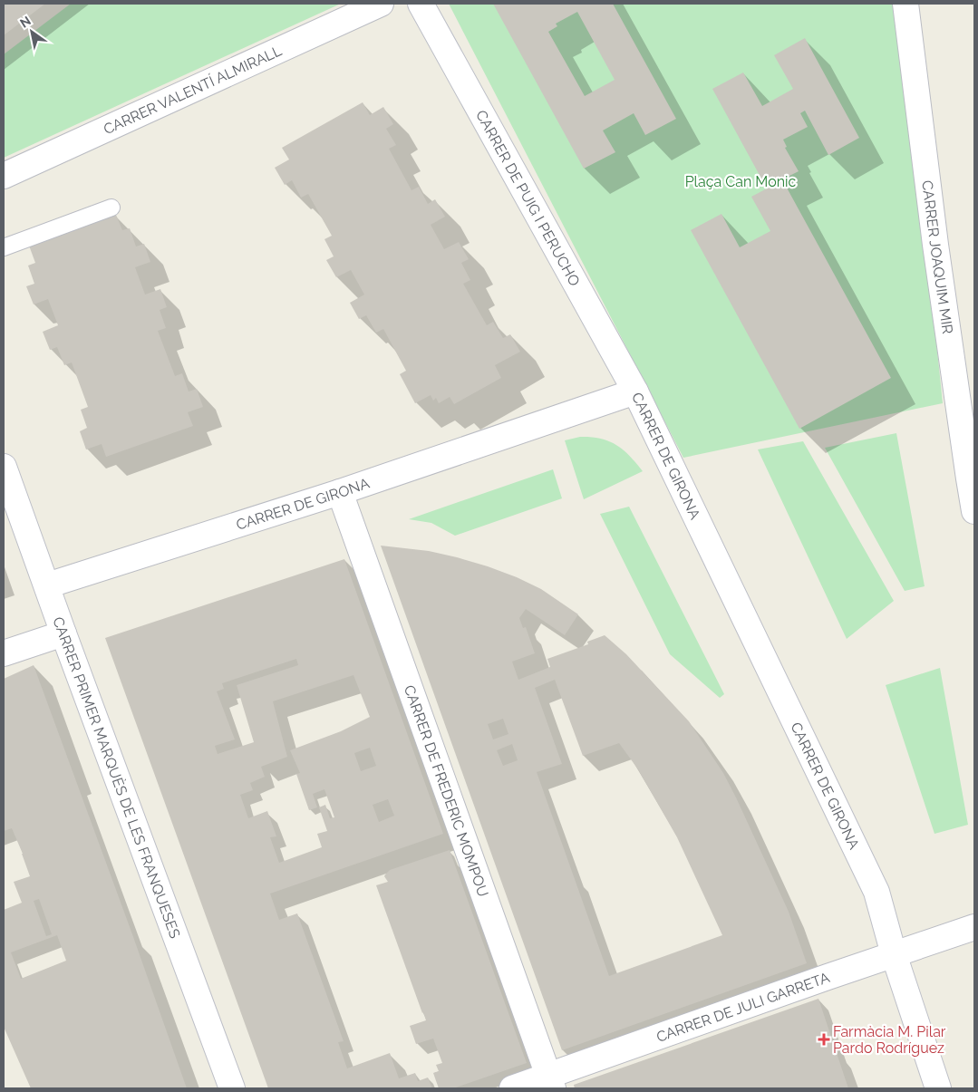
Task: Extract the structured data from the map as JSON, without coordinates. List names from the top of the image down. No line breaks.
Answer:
{"streets":{"street":["CARRER VALENTÍ ALMIRALL","CARRER DE PUIG I PERUCHO","CARRER JOAQUIM MIR","CARRER DE GIRONA","CARRER PRIMER MARQUÈS DE LES FRANQUESES","CARRER DE FREDERIC MOMPOU","CARRER DE JULI GARRETA"]},"crossings":[["CARRER DE PUIG I PERUCHO","CARRER DE GIRONA"],["CARRER DE GIRONA","CARRER PRIMER MARQUÈS DE LES FRANQUESES"],["CARRER DE GIRONA","CARRER DE FREDERIC MOMPOU"],["CARRER DE GIRONA","CARRER DE JULI GARRETA"],["CARRER DE FREDERIC MOMPOU","CARRER DE JULI GARRETA"]],"parks":["Plaça Can Monic"],"places":{"health":["Farmàcia M. Pilar Pardo Rodríguez"]},"north":"top left"}
